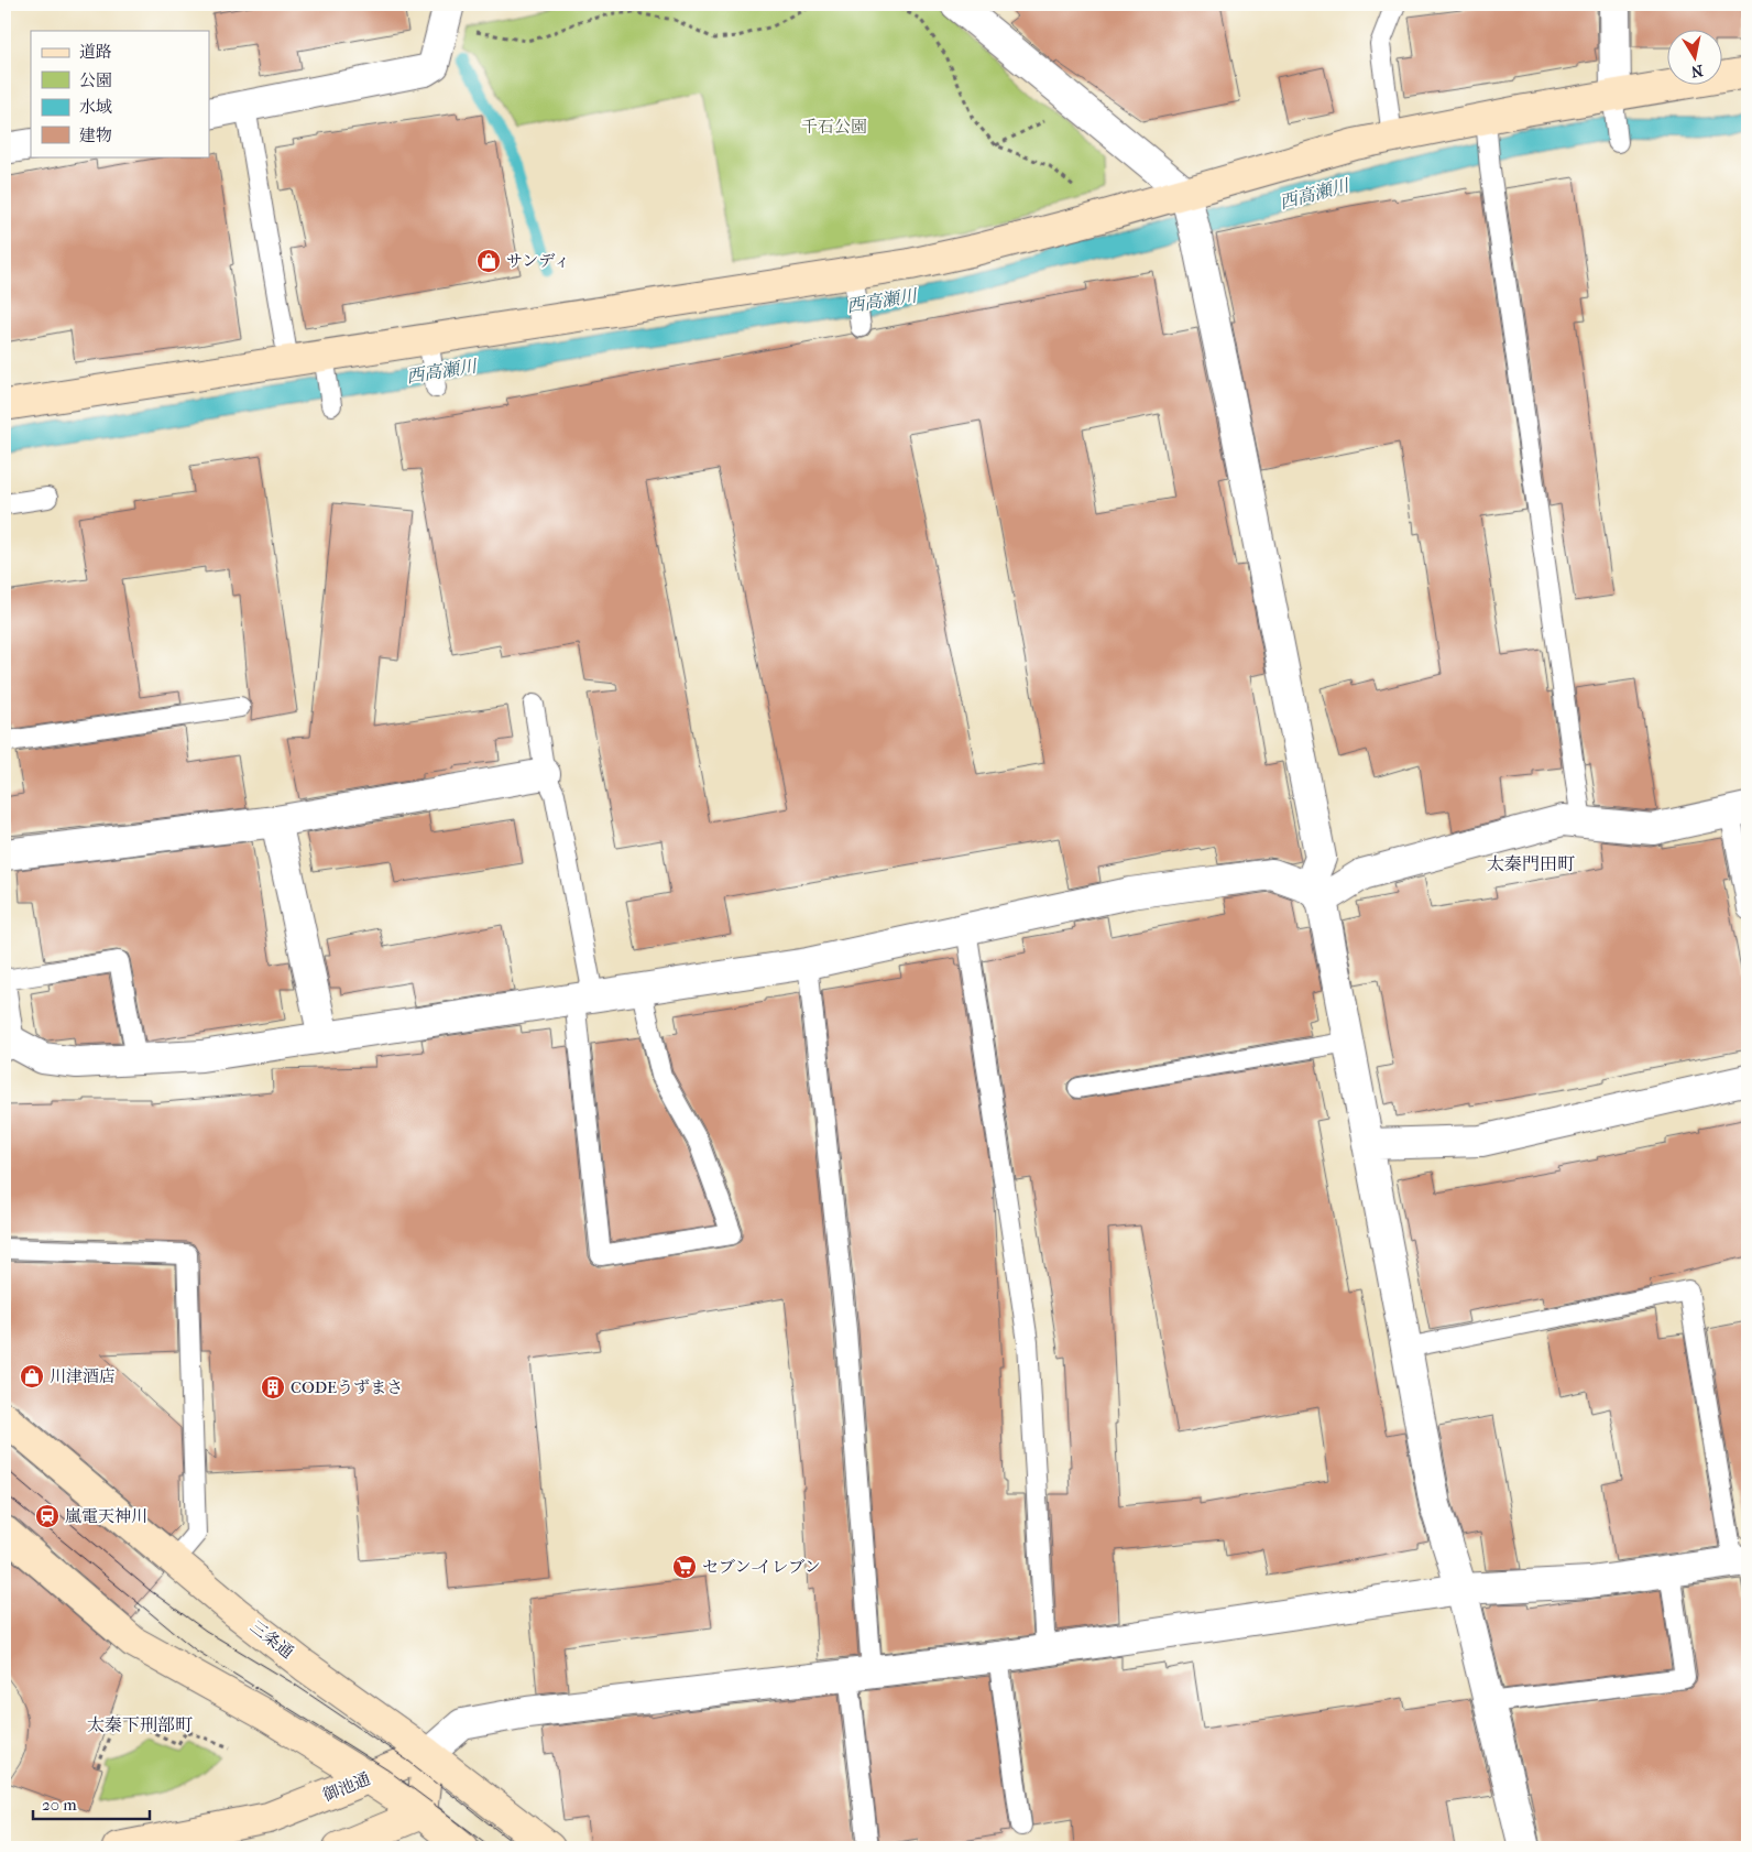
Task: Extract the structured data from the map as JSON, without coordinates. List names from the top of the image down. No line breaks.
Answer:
{"streets":{"street":["三条通","御池通"]},"crossings":[["三条通","御池通"]],"districts":["太秦門田町","太秦下刑部町"],"water":["西高瀬川"],"parks":["千石公園"],"places":{"shop":["サンディ","川津酒店"],"building":["CODEうずまさ"],"station":["嵐電天神川"],"supermarket":["セブン-イレブン"]},"legend":["道路","公園","水域","建物"],"scale_bar":"20 m","north":"bottom"}
